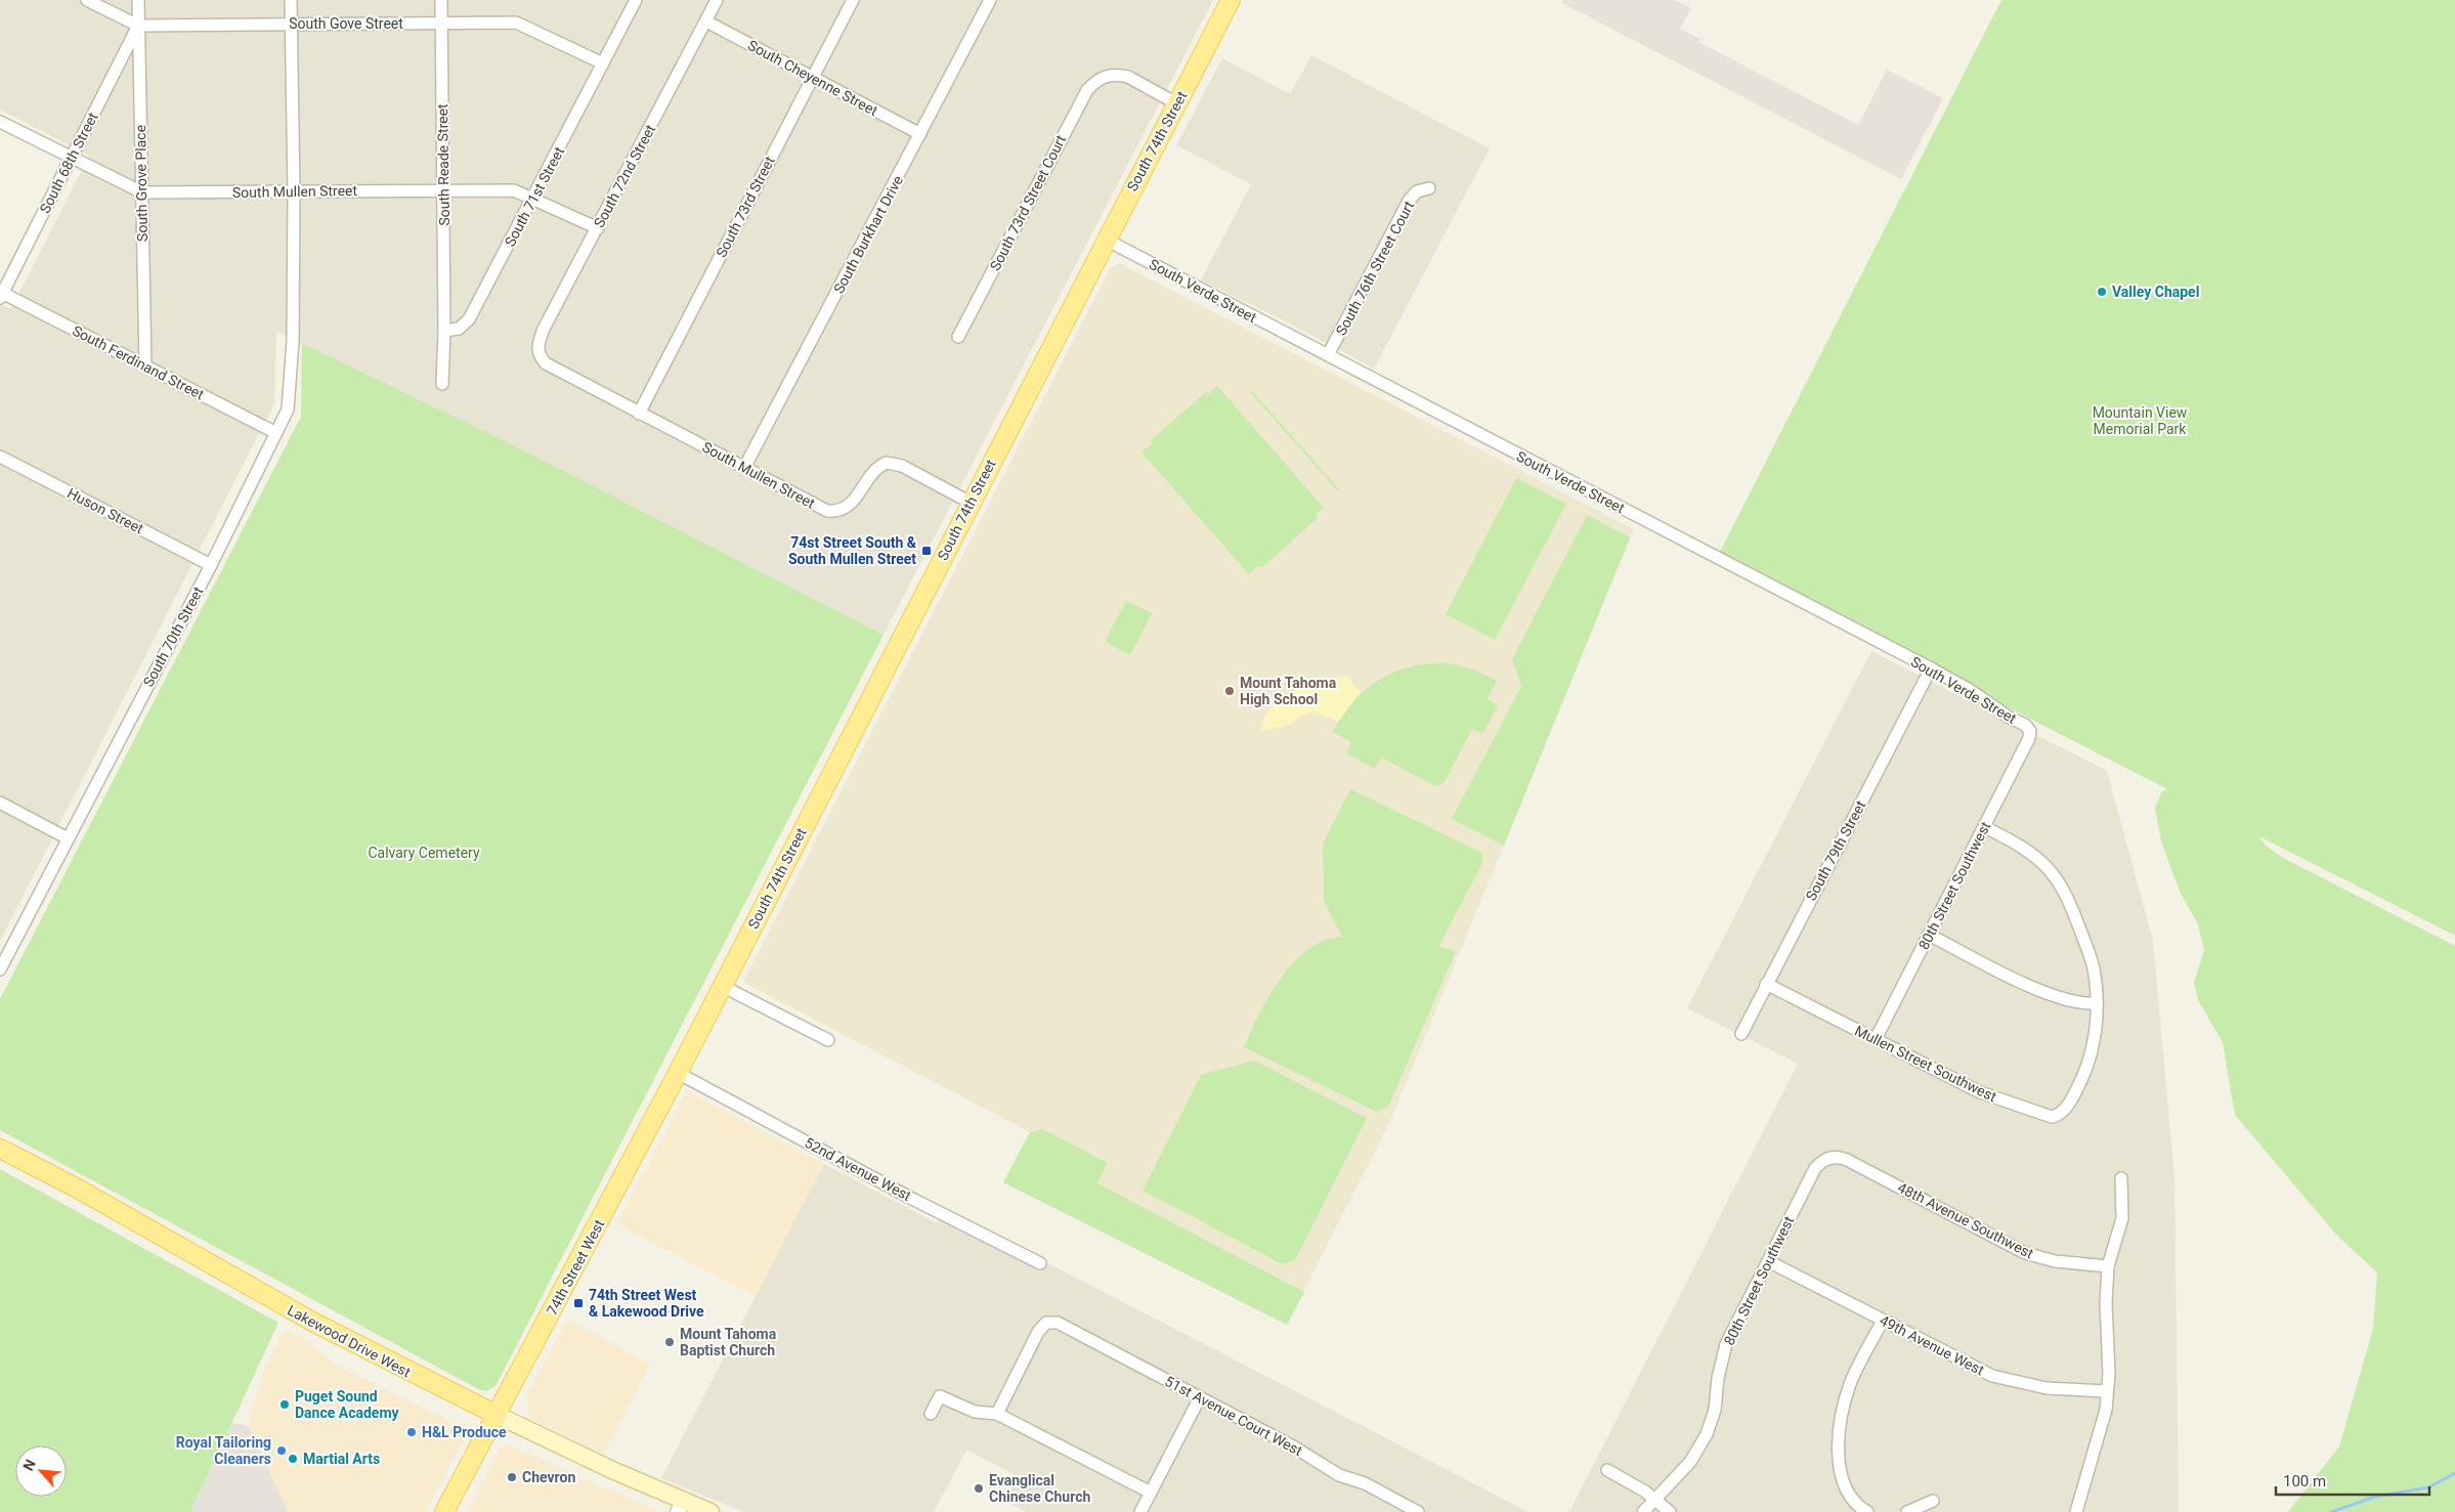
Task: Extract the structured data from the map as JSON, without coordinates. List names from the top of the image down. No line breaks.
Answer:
{"streets":{"main road":["South 74th Street","74th Street West","Lakewood Drive West"],"street":["South Gove Street","South Cheyenne Street","South 68th Street","South Reade Street","South 72nd Street","South Grove Place","South Mullen Street","South 71st Street","South 73rd Street Court","South 73rd Street","South Burkhart Drive","South 76th Street Court","South Verde Street","South Ferdinand Street","Huson Street","South 70th Street","South 79th Street","80th Street Southwest","Mullen Street Southwest","52nd Avenue West","48th Avenue Southwest","49th Avenue West","51st Avenue Court West"]},"crossings":[["South Gove Street","South 68th Street"],["South Gove Street","South Reade Street"],["South Gove Street","South Grove Place"],["South Gove Street","South 71st Street"],["South Gove Street","South 70th Street"],["South Cheyenne Street","South 72nd Street"],["South Cheyenne Street","South 73rd Street"],["South Cheyenne Street","South Burkhart Drive"],["South 74th Street","South Mullen Street"],["South 74th Street","South 73rd Street Court"],["South 74th Street","South Verde Street"],["South 74th Street","74th Street West"],["South 68th Street","South Grove Place"],["South 68th Street","South Mullen Street"],["South 68th Street","South Ferdinand Street"],["South Reade Street","South Mullen Street"],["South Reade Street","South 71st Street"],["South 72nd Street","South Mullen Street"],["South Grove Place","South Mullen Street"],["South Grove Place","South Ferdinand Street"],["South Mullen Street","South 71st Street"],["South Mullen Street","South 73rd Street"],["South Mullen Street","South Burkhart Drive"],["South Mullen Street","South 70th Street"],["South 76th Street Court","South Verde Street"],["South Verde Street","South 79th Street"],["South Verde Street","80th Street Southwest"],["South Ferdinand Street","South 70th Street"],["Huson Street","South 70th Street"],["South 79th Street","Mullen Street Southwest"],["80th Street Southwest","Mullen Street Southwest"],["80th Street Southwest","48th Avenue Southwest"],["80th Street Southwest","49th Avenue West"],["52nd Avenue West","74th Street West"],["74th Street West","Lakewood Drive West"]],"parks":["Mountain View Memorial Park","Calvary Cemetery"],"places":{"other":["Valley Chapel","Mount Tahoma High School","Mount Tahoma Baptist Church","Puget Sound Dance Academy","H&L Produce","Royal Tailoring Cleaners","Martial Arts","Chevron","Evanglical Chinese Church"],"transit":["74st Street South & South Mullen Street","74th Street West & Lakewood Drive"]},"scale_bar":"100 m","north":"top left"}
